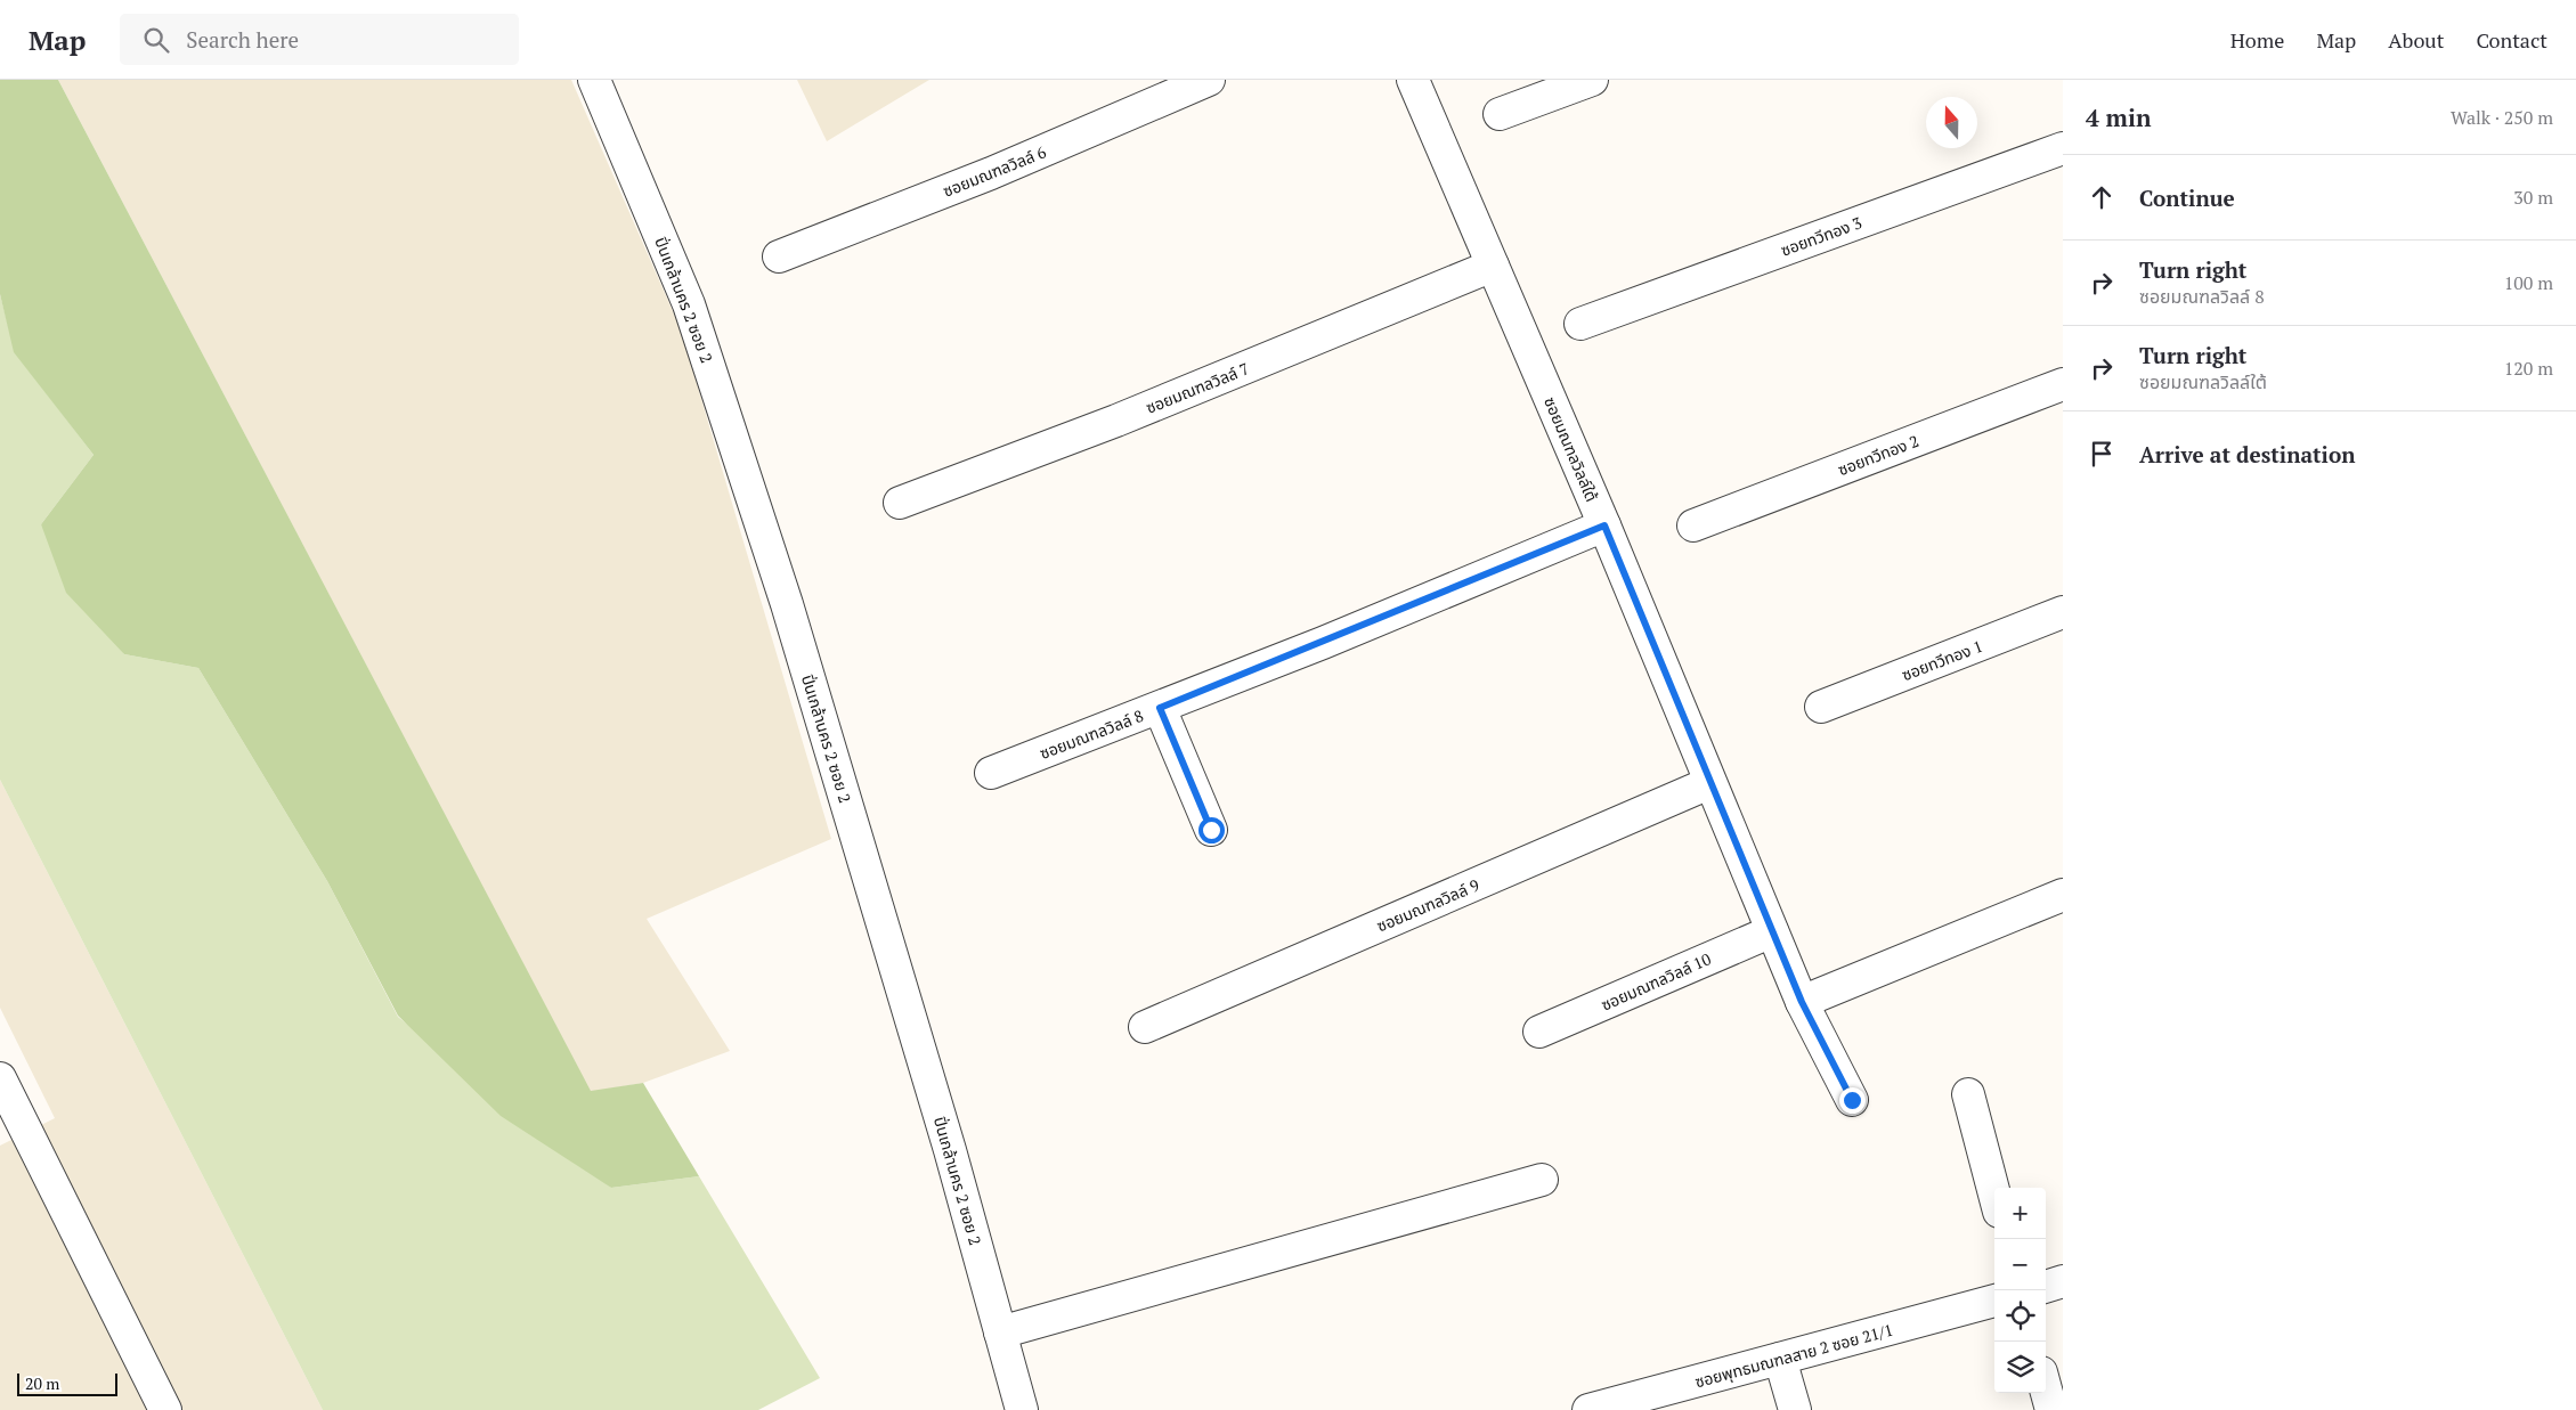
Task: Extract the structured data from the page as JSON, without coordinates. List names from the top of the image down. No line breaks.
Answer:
{"streets":{"street":["ซอยมณฑลวิลล์ 6","ซอยทวีทอง 3","ปิ่นเกล้านคร 2 ซอย 2","ซอยมณฑลวิลล์ 7","ซอยมณฑลวิลล์ใต้","ซอยทวีทอง 2","ซอยทวีทอง 1","ซอยมณฑลวิลล์ 8","ซอยมณฑลวิลล์ 9","ซอยมณฑลวิลล์ 10","ซอยพุทธมณฑลสาย 2 ซอย 21/1"]},"crossings":[["ซอยมณฑลวิลล์ 7","ซอยมณฑลวิลล์ใต้"],["ซอยมณฑลวิลล์ใต้","ซอยมณฑลวิลล์ 8"],["ซอยมณฑลวิลล์ใต้","ซอยมณฑลวิลล์ 9"],["ซอยมณฑลวิลล์ใต้","ซอยมณฑลวิลล์ 10"]],"scale_bar":"20 m","north":"top","page":{"header":"Map","search":"Search here","nav":["Home","Map","About","Contact"],"heading":["4 min","Walk · 250 m"],"list":[["Continue","30 m"],["Turn right","ซอยมณฑลวิลล์ 8","100 m"],["Turn right","ซอยมณฑลวิลล์ใต้","120 m"],"Arrive at destination"],"map_buttons":["+","−"],"scale":"20 m"}}
